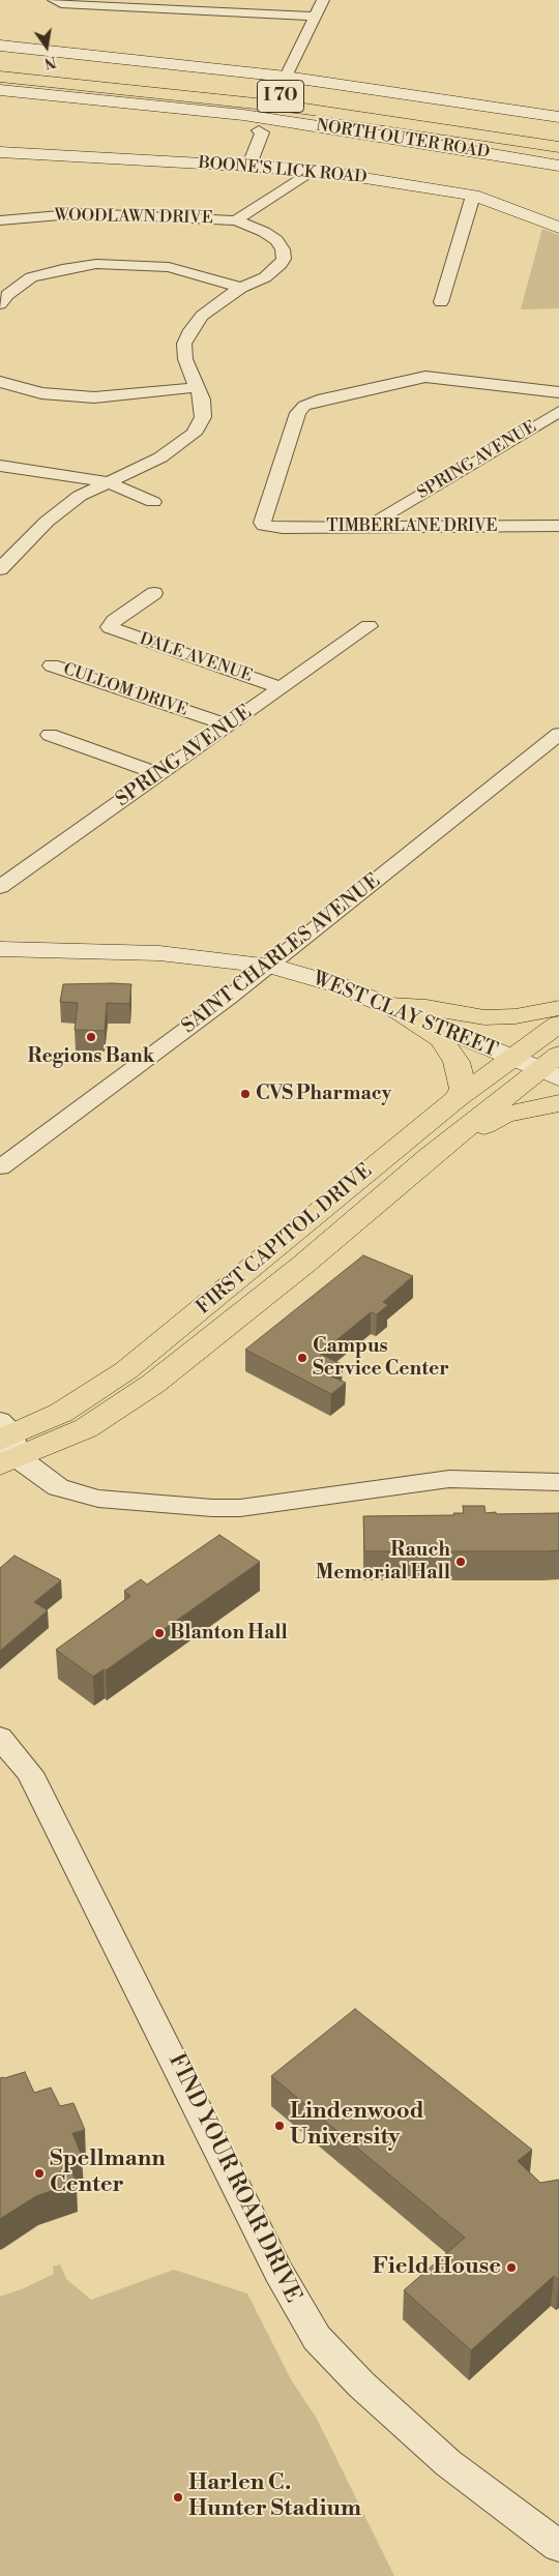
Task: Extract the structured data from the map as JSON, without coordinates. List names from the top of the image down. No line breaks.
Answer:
{"streets":{"main road":["I 70","FIRST CAPITOL DRIVE"],"street":["NORTH OUTER ROAD","BOONE'S LICK ROAD","WOODLAWN DRIVE","SPRING AVENUE","TIMBERLANE DRIVE","DALE AVENUE","CULLOM DRIVE","SAINT CHARLES AVENUE","WEST CLAY STREET","FIND YOUR ROAR DRIVE"]},"crossings":[["SPRING AVENUE","TIMBERLANE DRIVE"],["SPRING AVENUE","DALE AVENUE"],["SPRING AVENUE","CULLOM DRIVE"],["SAINT CHARLES AVENUE","WEST CLAY STREET"],["WEST CLAY STREET","FIRST CAPITOL DRIVE"]],"places":["Regions Bank","CVS Pharmacy","Campus Service Center","Rauch Memorial Hall","Blanton Hall","Lindenwood University","Spellmann Center","Field House","Harlen C. Hunter Stadium"],"north":"bottom"}
